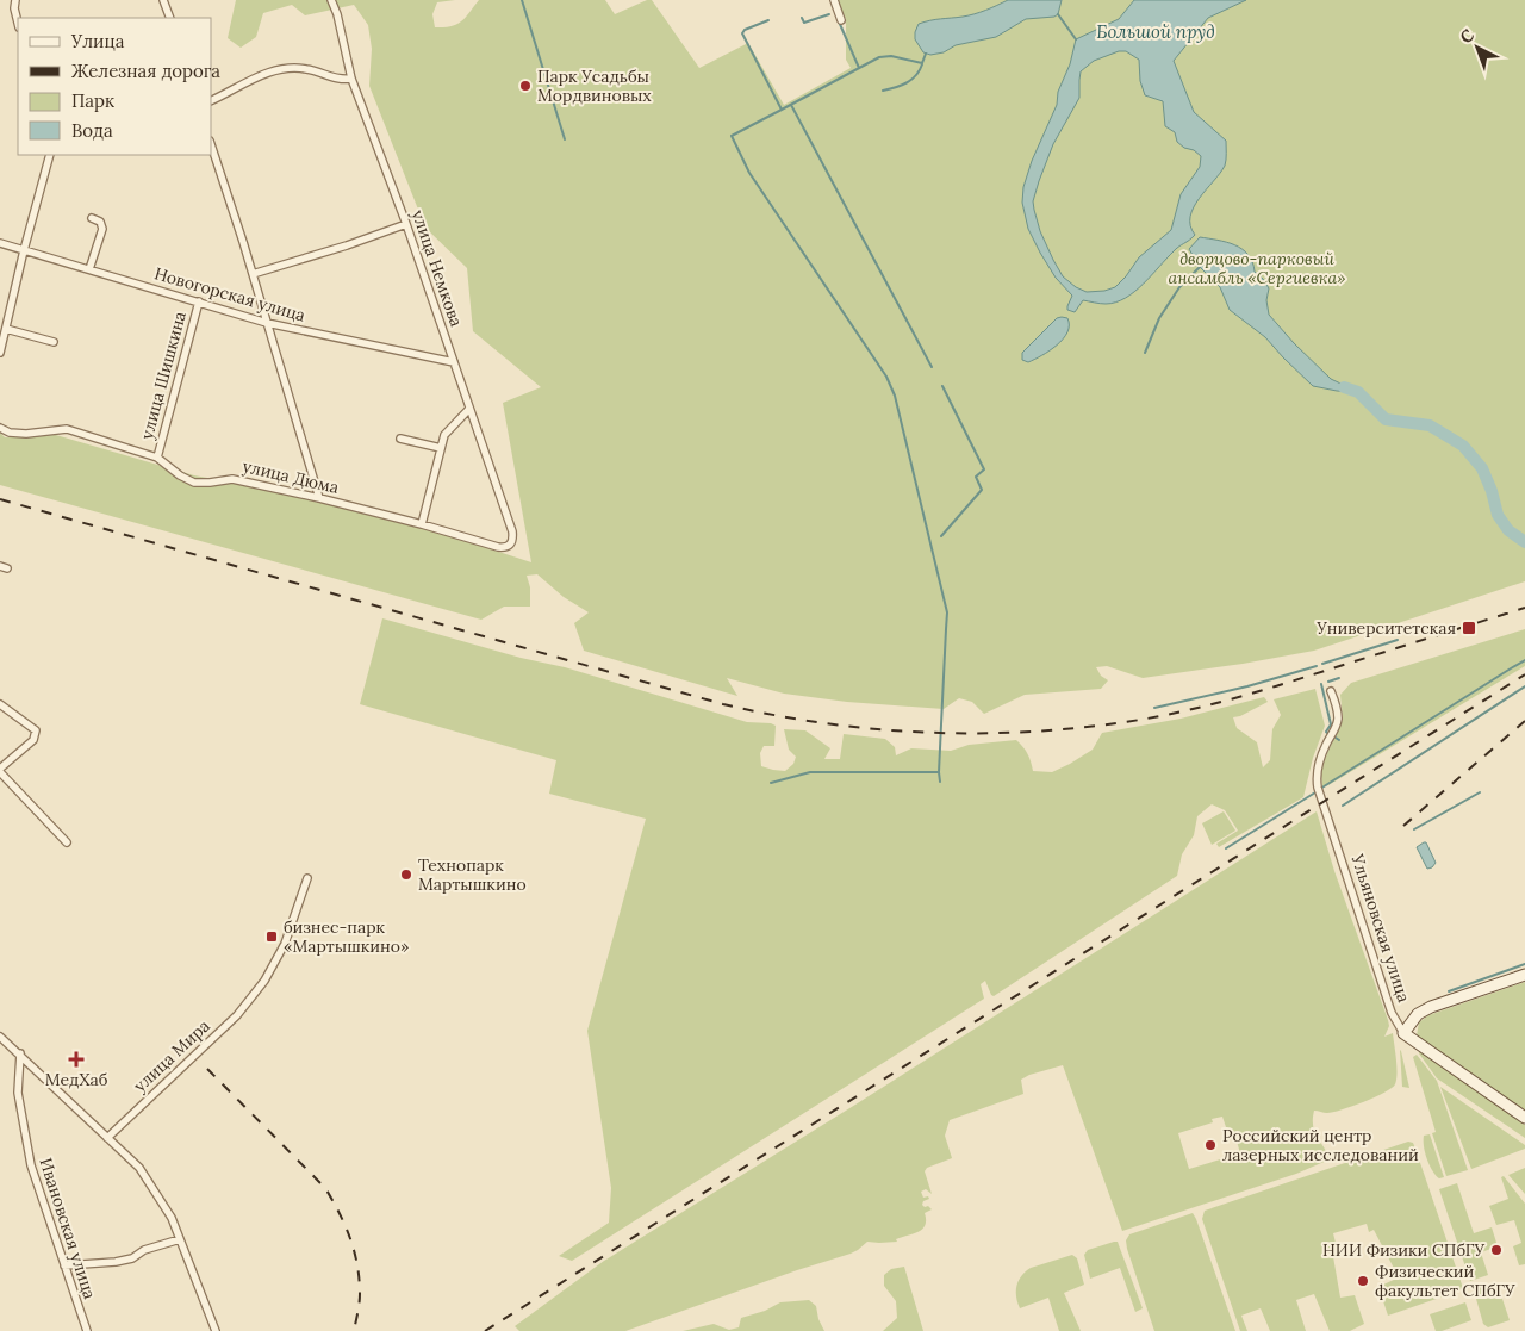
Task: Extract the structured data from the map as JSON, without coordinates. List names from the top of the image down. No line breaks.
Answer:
{"streets":{"street":["улица Немкова","Новогорская улица","улица Шишкина","улица Дюма","Ульяновская улица","улица Мира","Ивановская улица"]},"crossings":[["улица Немкова","Новогорская улица"],["улица Немкова","улица Дюма"],["Новогорская улица","улица Шишкина"],["улица Шишкина","улица Дюма"]],"water":["Большой пруд"],"parks":["дворцово-парковый ансамбль «Сергиевка»"],"places":{"other":["Парк Усадьбы Мордвиновых","Технопарк Мартышкино","Российский центр лазерных исследований","НИИ Физики СПбГУ","Физический факультет СПбГУ"],"transit":["Университетская","бизнес-парк «Мартышкино»"],"health":["МедХаб"]},"legend":["Улица","Железная дорога","Парк","Вода"],"north":"top left"}
